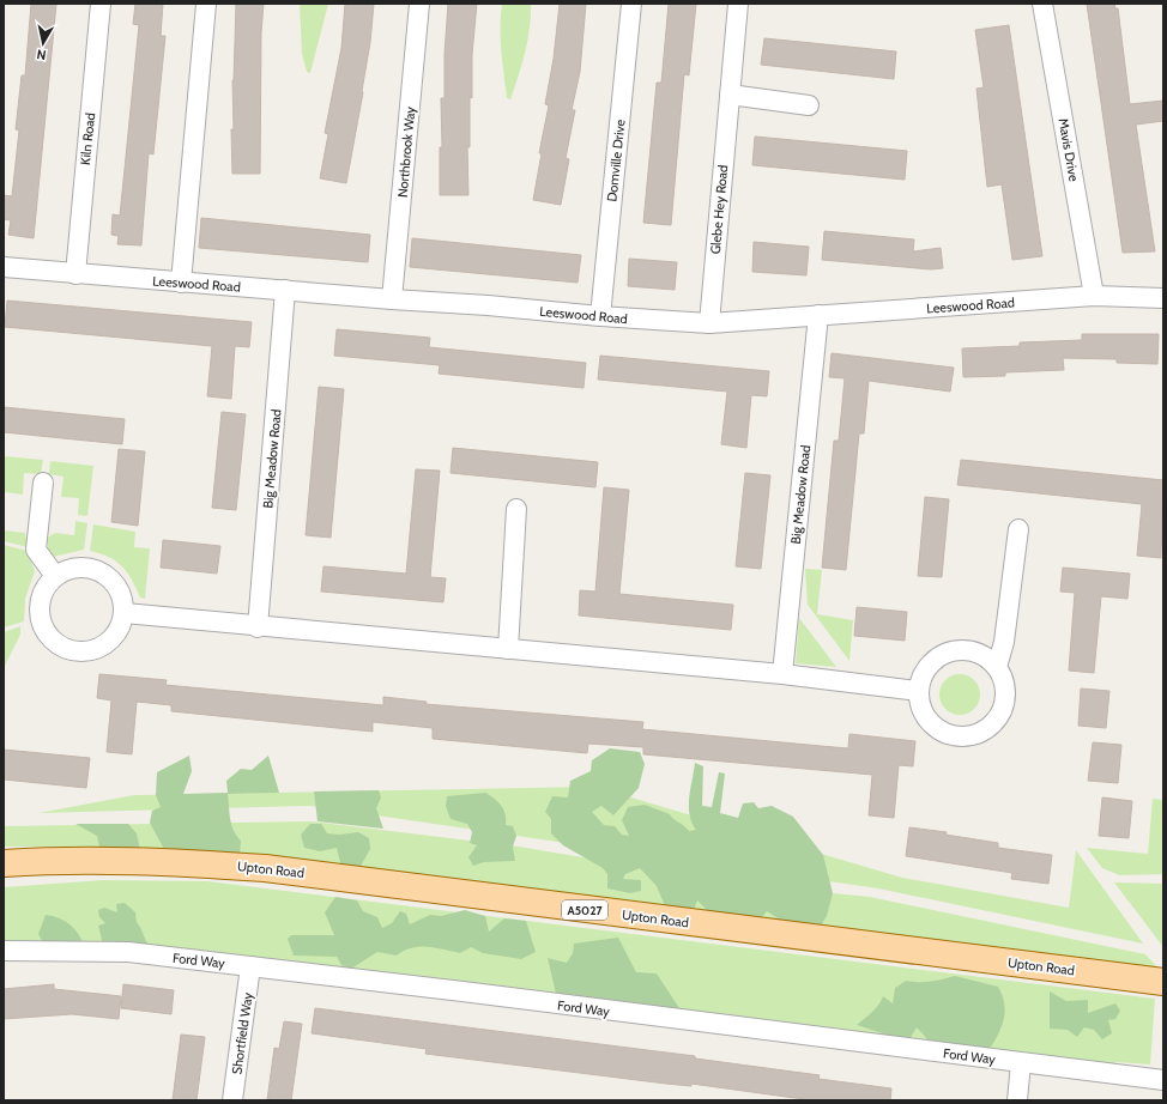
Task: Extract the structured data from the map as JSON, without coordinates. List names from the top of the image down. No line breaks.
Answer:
{"streets":{"main road":["Upton Road","A5027"],"street":["Kiln Road","Mavis Drive","Northbrook Way","Domville Drive","Glebe Hey Road","Leeswood Road","Big Meadow Road","Ford Way","Shortfield Way"]},"crossings":[["Kiln Road","Leeswood Road"],["Mavis Drive","Leeswood Road"],["Northbrook Way","Leeswood Road"],["Domville Drive","Leeswood Road"],["Glebe Hey Road","Leeswood Road"],["Leeswood Road","Big Meadow Road"],["Ford Way","Shortfield Way"]],"north":"bottom"}
